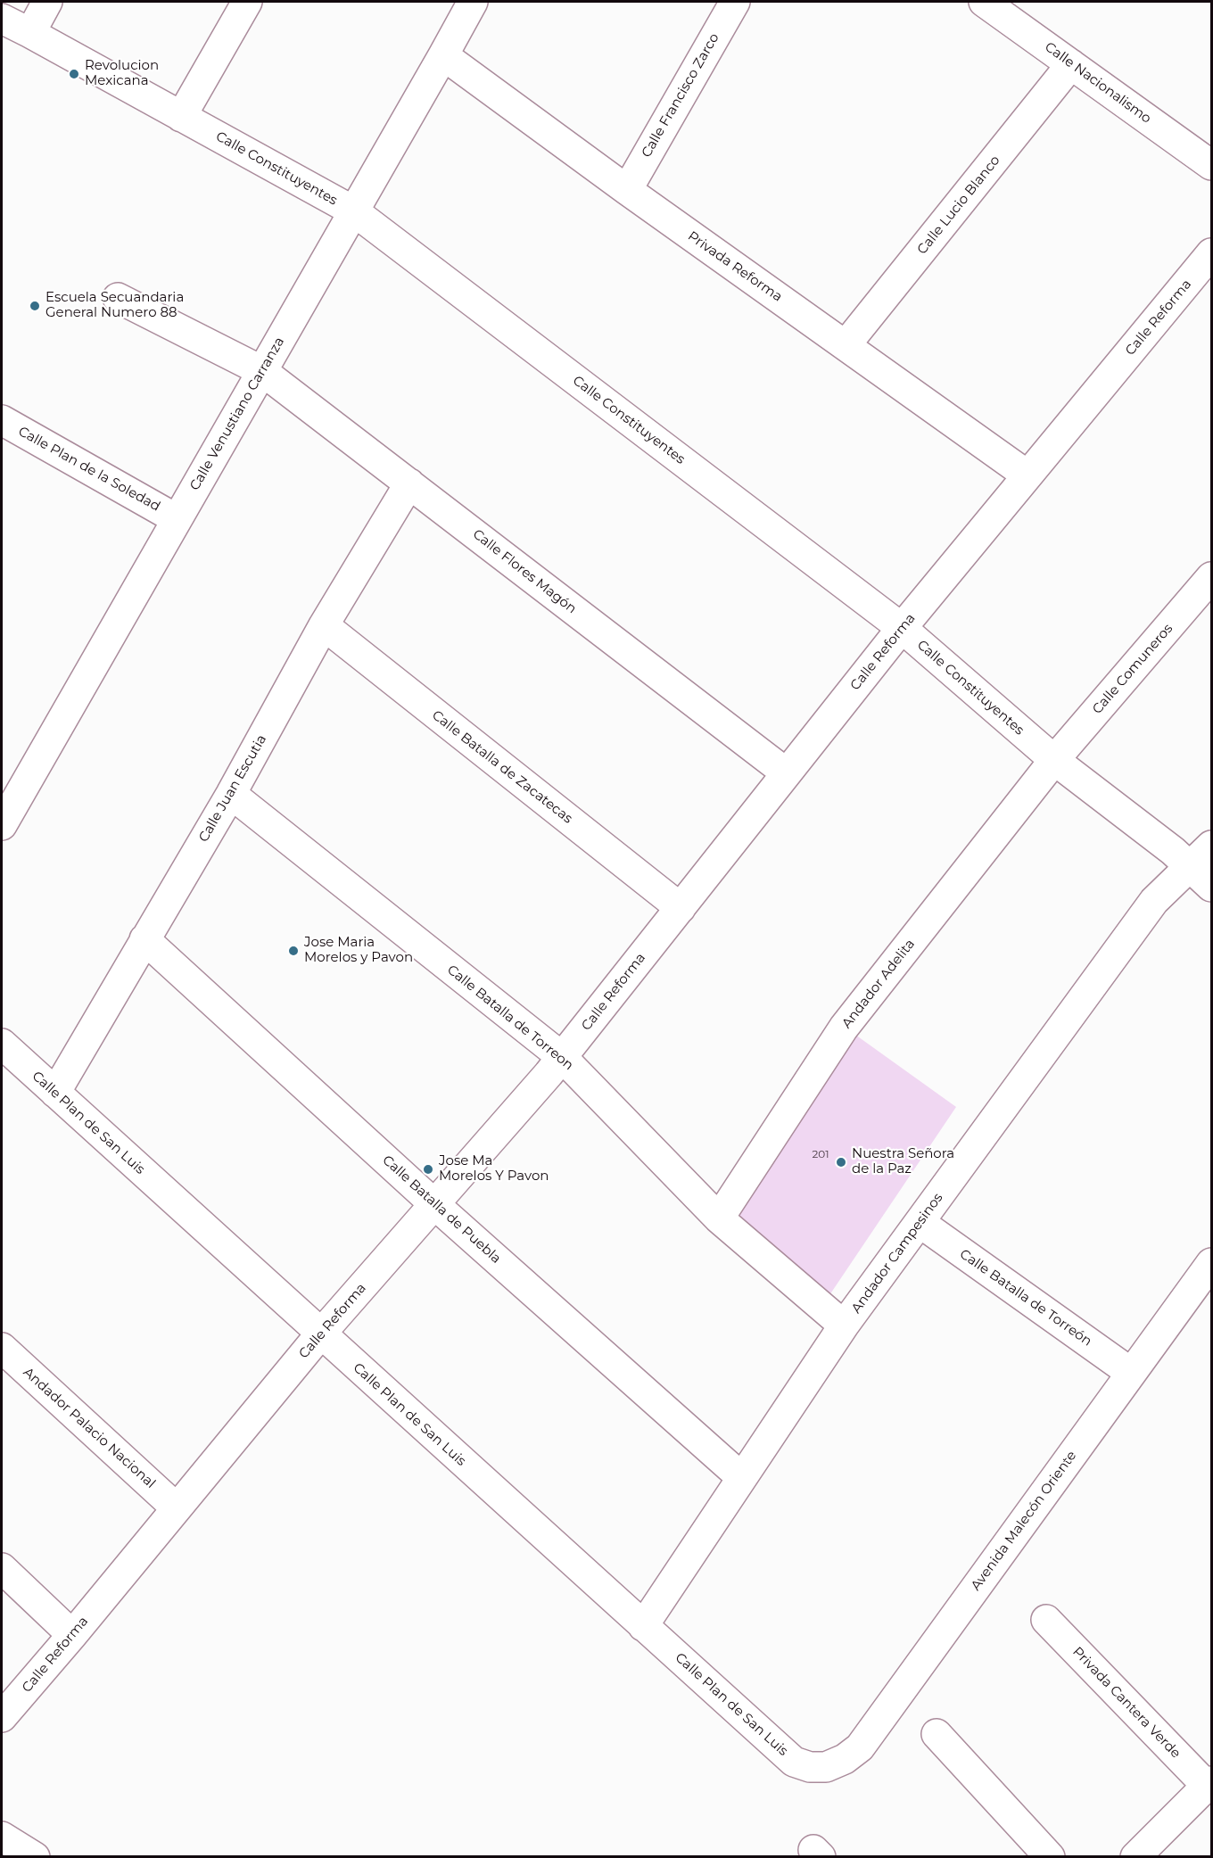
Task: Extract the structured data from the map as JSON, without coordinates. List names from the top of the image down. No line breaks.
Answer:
{"streets":{"street":["Calle Nacionalismo","Calle Francisco Zarco","Calle Constituyentes","Calle Lucio Blanco","Privada Reforma","Calle Reforma","Calle Venustiano Carranza","Calle Plan de la Soledad","Calle Flores Magón","Calle Comuneros","Calle Batalla de Zacatecas","Calle Juan Escutia","Andador Adelita","Calle Batalla de Torreon","Calle Plan de San Luis","Calle Batalla de Puebla","Andador Campesinos","Calle Batalla de Torreón","Andador Palacio Nacional","Avenida Malecón Oriente","Privada Cantera Verde"]},"crossings":[["Calle Nacionalismo","Calle Lucio Blanco"],["Calle Francisco Zarco","Privada Reforma"],["Calle Constituyentes","Calle Reforma"],["Calle Constituyentes","Calle Venustiano Carranza"],["Calle Constituyentes","Calle Comuneros"],["Calle Constituyentes","Andador Adelita"],["Calle Constituyentes","Andador Campesinos"],["Calle Lucio Blanco","Privada Reforma"],["Privada Reforma","Calle Reforma"],["Privada Reforma","Calle Venustiano Carranza"],["Calle Reforma","Calle Flores Magón"],["Calle Reforma","Calle Batalla de Zacatecas"],["Calle Reforma","Calle Batalla de Torreon"],["Calle Reforma","Calle Plan de San Luis"],["Calle Reforma","Calle Batalla de Puebla"],["Calle Reforma","Andador Palacio Nacional"],["Calle Venustiano Carranza","Calle Plan de la Soledad"],["Calle Venustiano Carranza","Calle Flores Magón"],["Calle Flores Magón","Calle Juan Escutia"],["Calle Comuneros","Andador Adelita"],["Calle Batalla de Zacatecas","Calle Juan Escutia"],["Calle Juan Escutia","Calle Batalla de Torreon"],["Calle Juan Escutia","Calle Plan de San Luis"],["Calle Juan Escutia","Calle Batalla de Puebla"],["Andador Adelita","Calle Batalla de Torreon"],["Calle Batalla de Torreon","Andador Campesinos"],["Calle Plan de San Luis","Andador Campesinos"],["Calle Plan de San Luis","Avenida Malecón Oriente"],["Calle Batalla de Puebla","Andador Campesinos"],["Andador Campesinos","Calle Batalla de Torreón"],["Calle Batalla de Torreón","Avenida Malecón Oriente"]],"places":["Revolucion Mexicana","Escuela Secuandaria General Numero 88","Jose Maria Morelos y Pavon","Nuestra Señora de la Paz","Jose Ma Morelos Y Pavon"],"house_numbers":["201"]}
